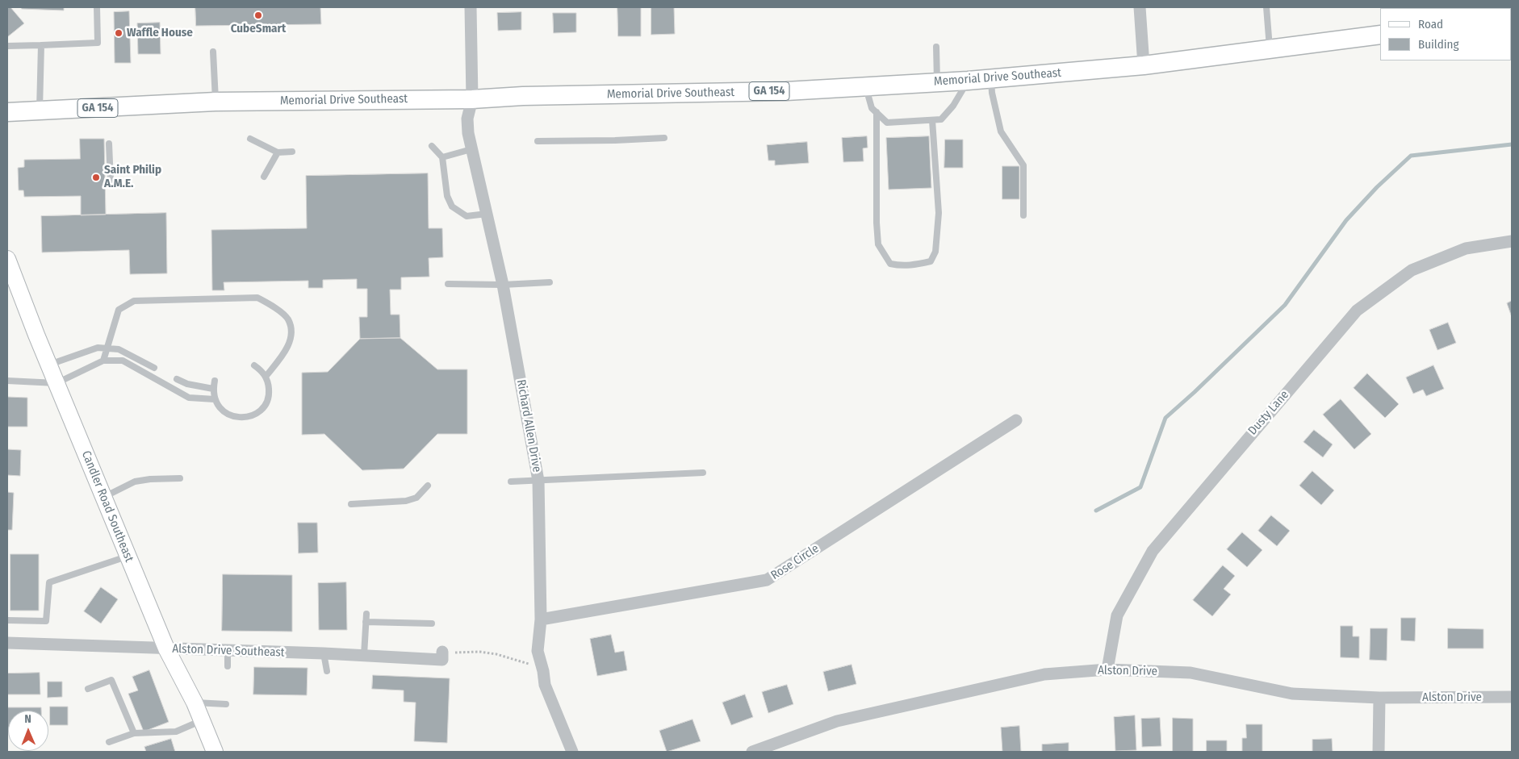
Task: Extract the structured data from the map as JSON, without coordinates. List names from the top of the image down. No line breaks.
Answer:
{"streets":{"main road":["Memorial Drive Southeast","GA 154","Candler Road Southeast"],"street":["Dusty Lane","Richard Allen Drive","Rose Circle","Alston Drive Southeast","Alston Drive"]},"crossings":[["Memorial Drive Southeast","Richard Allen Drive"],["Dusty Lane","Alston Drive"],["Richard Allen Drive","Rose Circle"],["Candler Road Southeast","Alston Drive Southeast"]],"places":["CubeSmart","Waffle House","Saint Philip A.M.E."],"legend":["Road","Building"],"north":"top"}
